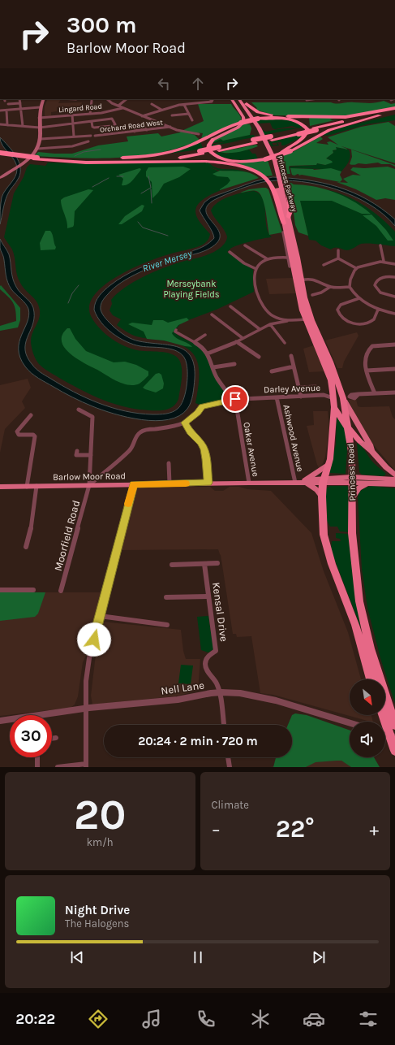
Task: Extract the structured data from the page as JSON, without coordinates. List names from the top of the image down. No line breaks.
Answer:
{"streets":{"highway":["Princess Parkway","Princess Road"],"main road":["Barlow Moor Road"],"street":["Lingard Road","Orchard Road West","Darley Avenue","Ashwood Avenue","Oaker Avenue","Moorfield Road","Kensal Drive","Nell Lane"]},"crossings":[["Princess Parkway","Princess Road"],["Darley Avenue","Ashwood Avenue"],["Darley Avenue","Oaker Avenue"],["Darley Avenue","Princess Road"],["Darley Avenue","Barlow Moor Road"],["Darley Avenue","Moorfield Road"],["Ashwood Avenue","Barlow Moor Road"],["Oaker Avenue","Barlow Moor Road"],["Princess Road","Barlow Moor Road"],["Barlow Moor Road","Moorfield Road"],["Kensal Drive","Nell Lane"]],"water":["River Mersey"],"parks":["Merseybank Playing Fields"],"north":"bottom right","page":{"turn":["300 m","Barlow Moor Road"],"limit":"30","trip":"20:24 · 2 min · 720 m","tile":[["20","km/h"],"Climate"],"heat":["−","22°","+"],"song":["Night Drive","The Halogens"],"tabs":"20:22"}}
